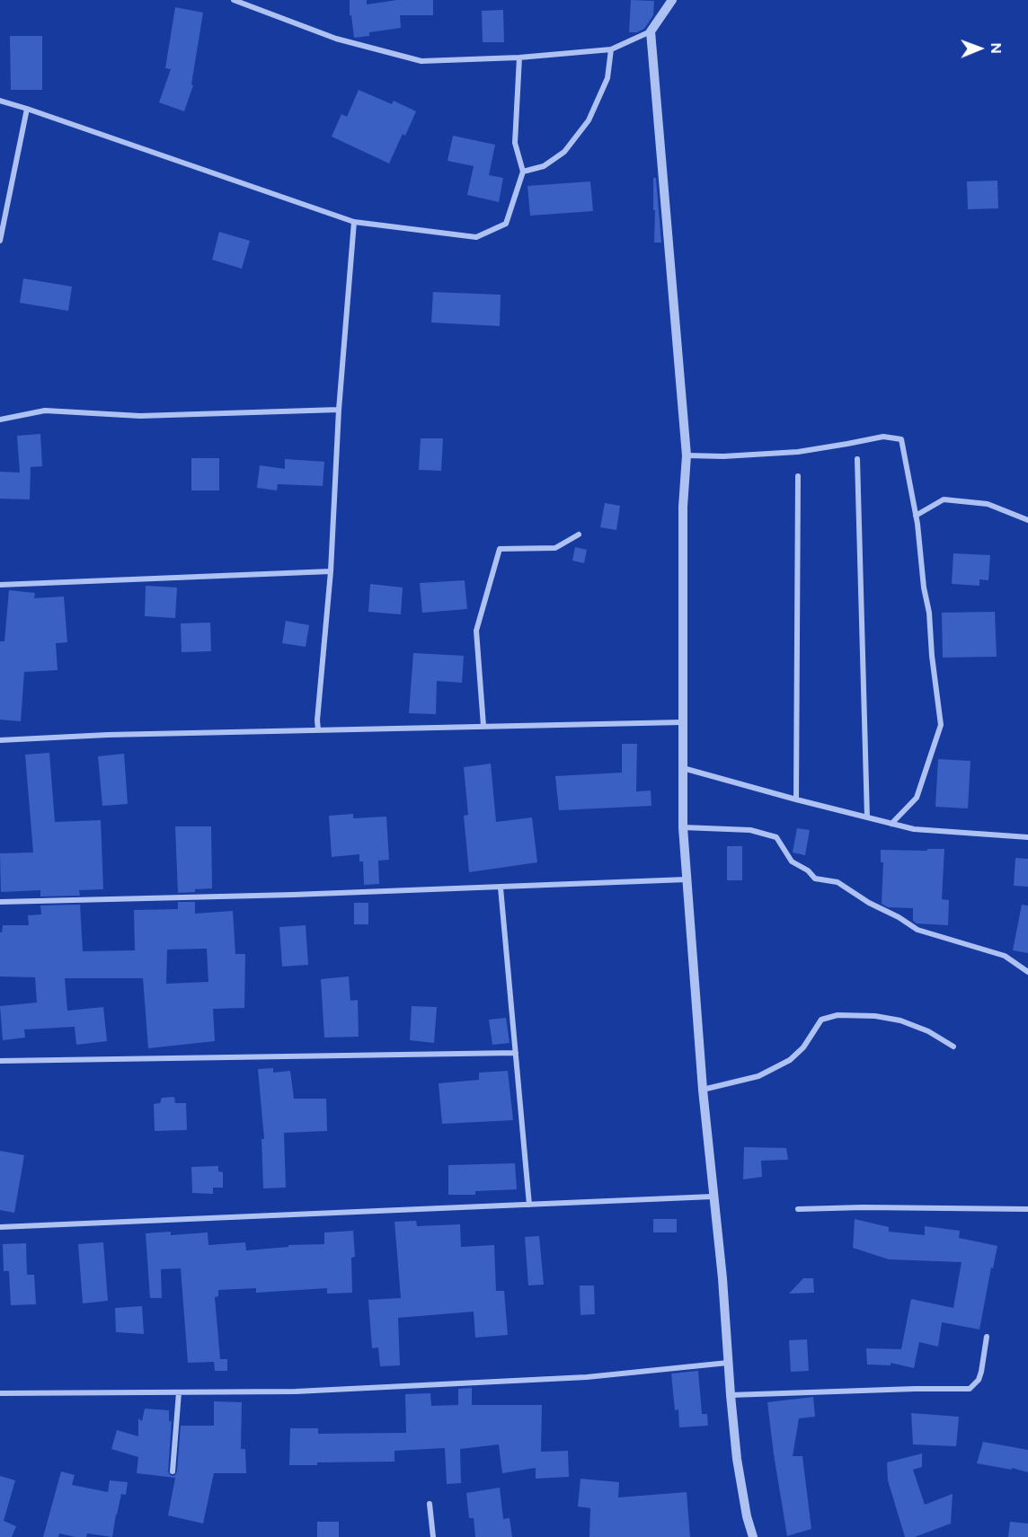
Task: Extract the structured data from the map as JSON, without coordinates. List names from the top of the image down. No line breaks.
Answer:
{"north":"right"}
